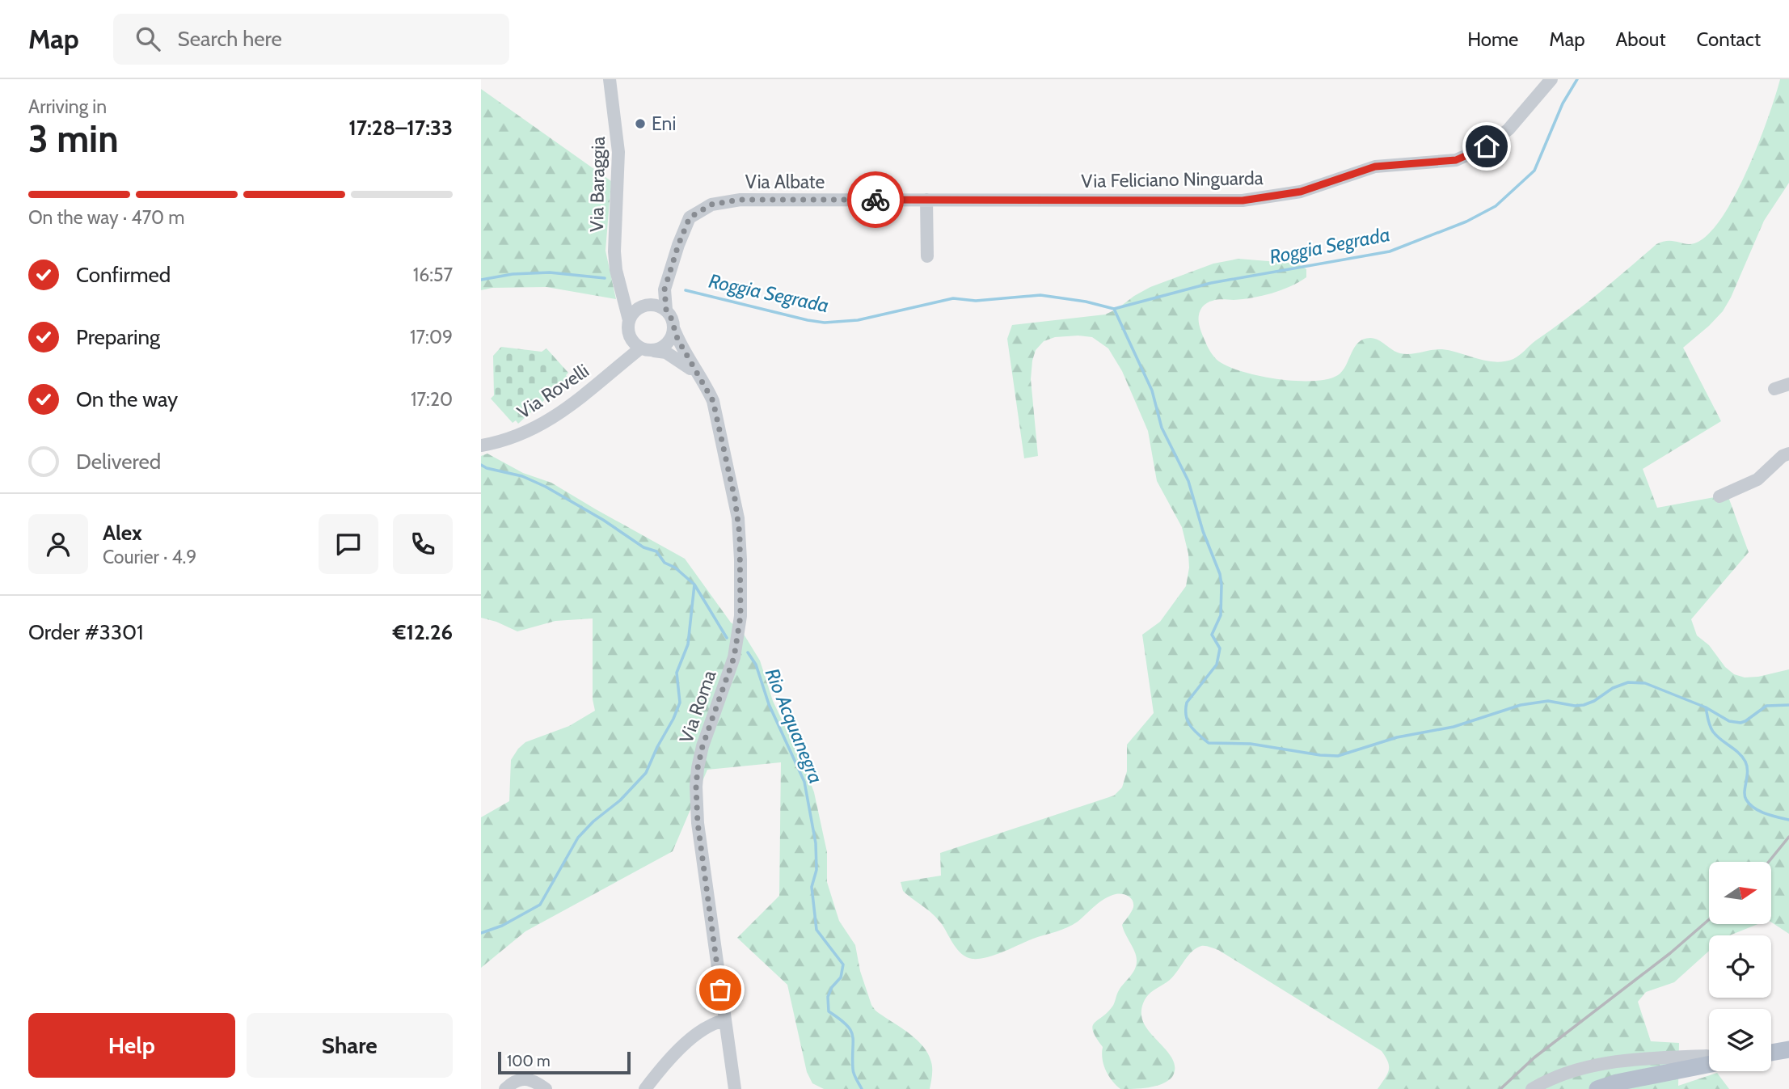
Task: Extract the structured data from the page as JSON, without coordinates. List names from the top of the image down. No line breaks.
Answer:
{"streets":{"street":["Via Feliciano Ninguarda","Via Albate","Via Baraggia","Via Rovelli","Via Roma"]},"crossings":[["Via Feliciano Ninguarda","Via Albate"],["Via Albate","Via Baraggia"],["Via Albate","Via Rovelli"],["Via Albate","Via Roma"],["Via Baraggia","Via Rovelli"],["Via Baraggia","Via Roma"],["Via Rovelli","Via Roma"]],"water":["Roggia Segrada","Rio Acquanegra"],"places":["Eni"],"scale_bar":"100 m","north":"right","page":{"header":"Map","search":"Search here","nav":["Home","Map","About","Contact"],"heading":["3 min","Arriving in","17:28–17:33"],"panel":["Alex","Courier · 4.9","Order #3301","€12.26"],"bar":"On the way · 470 m","list":[["Confirmed","16:57"],["Preparing","17:09"],["On the way","17:20"],"Delivered"],"buttons":["Help","Share"],"scale":"100 m"}}
